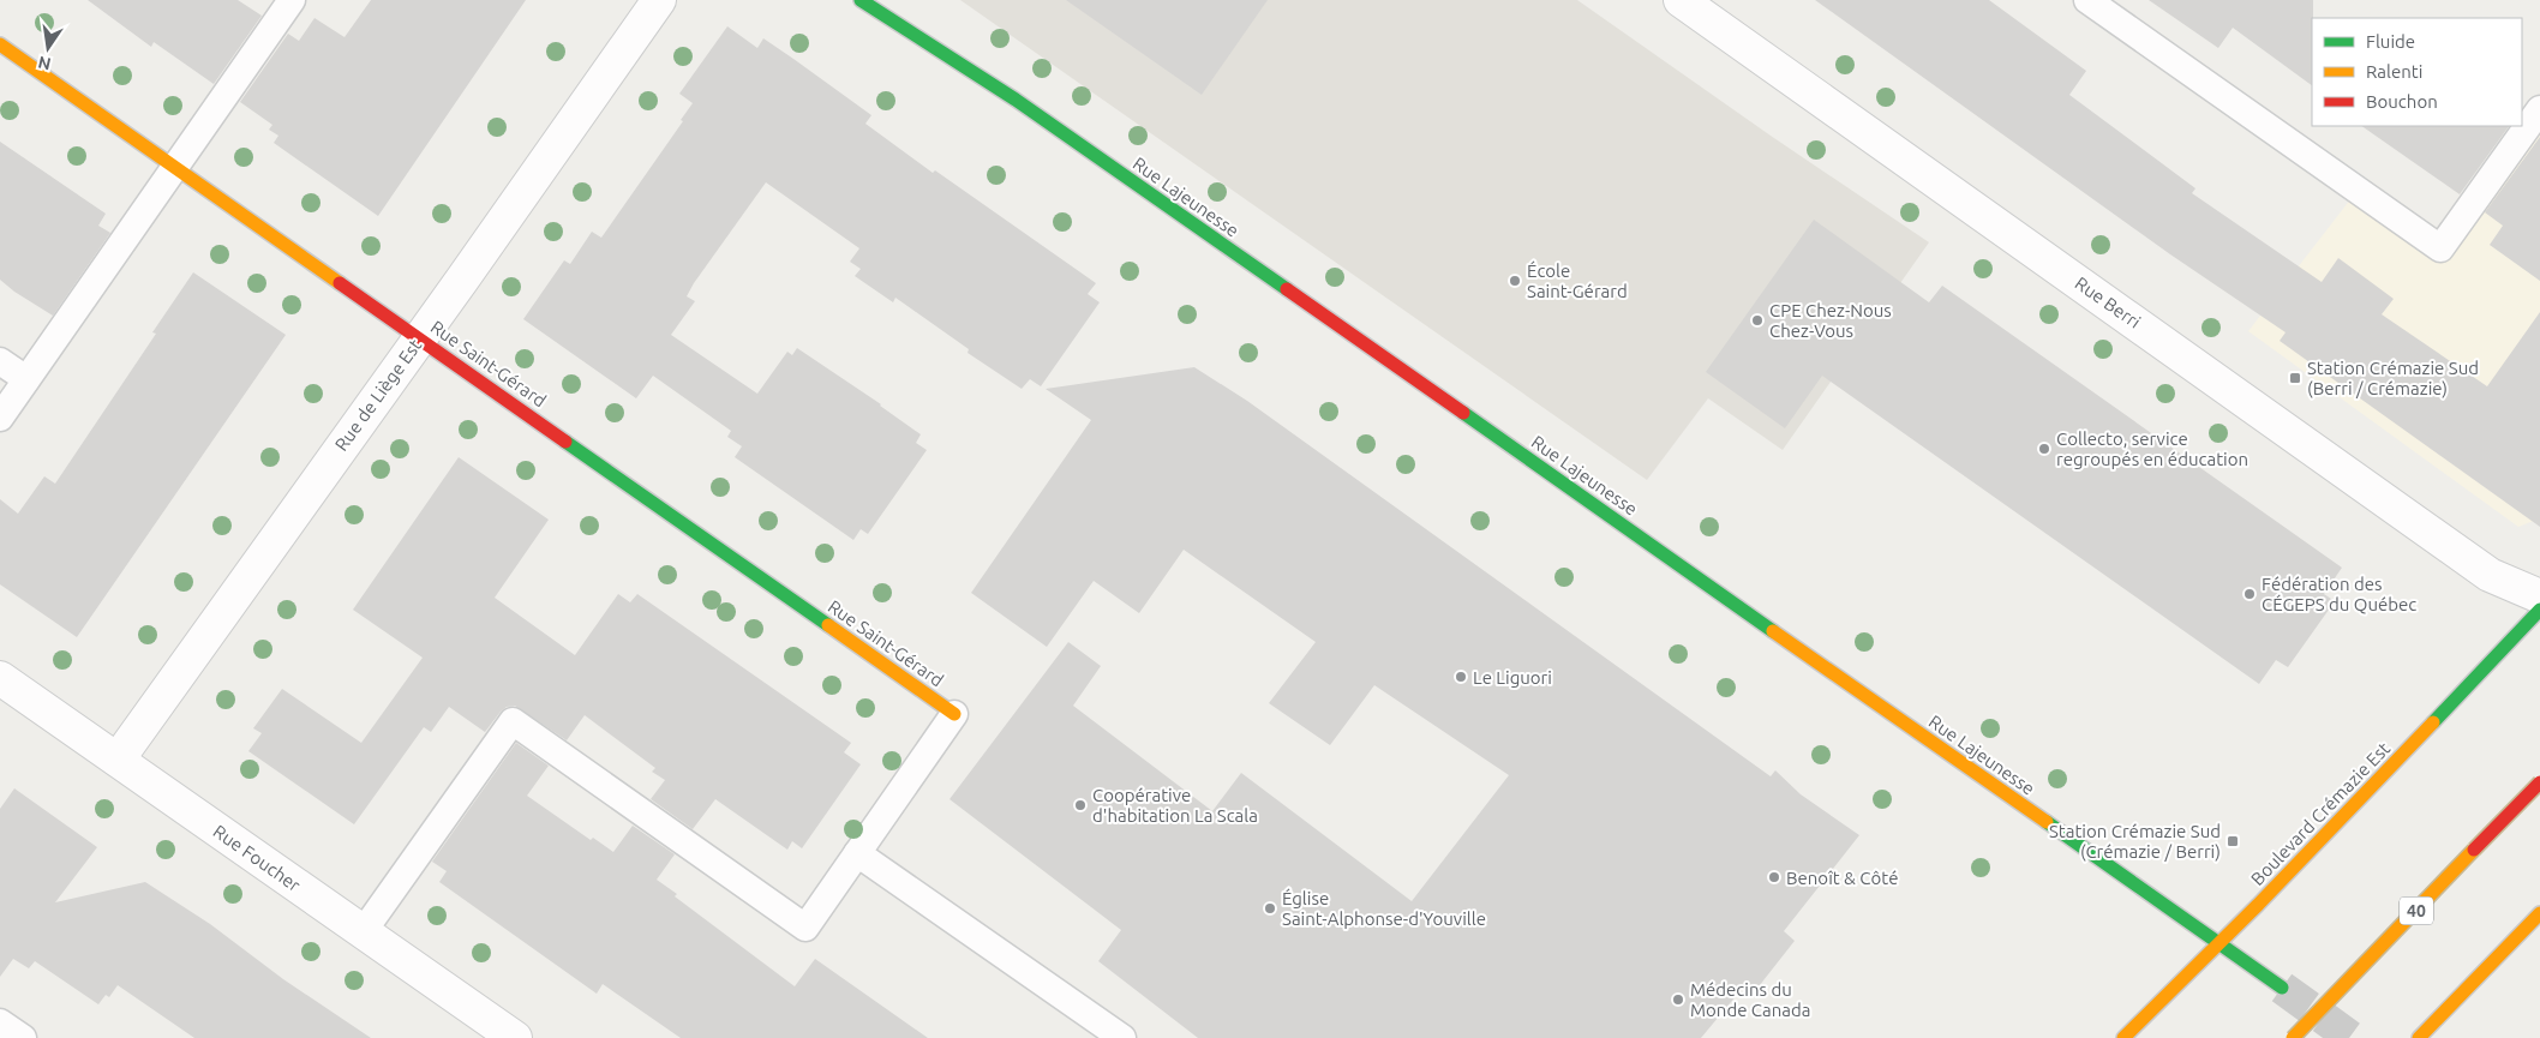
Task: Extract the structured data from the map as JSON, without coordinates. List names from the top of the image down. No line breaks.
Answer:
{"streets":{"main road":["Rue Lajeunesse","Rue Saint-Gérard","Boulevard Crémazie Est","40"],"street":["Rue Berri","Rue de Liège Est","Rue Foucher"]},"crossings":[["Rue Lajeunesse","Boulevard Crémazie Est"],["Rue Saint-Gérard","Rue de Liège Est"],["Rue de Liège Est","Rue Foucher"]],"places":{"other":["École Saint-Gérard","CPE Chez-Nous Chez-Vous","Collecto, service regroupés en éducation","Fédération des CÉGEPS du Québec","Le Liguori","Coopérative d'habitation La Scala","Benoît & Côté","Église Saint-Alphonse-d'Youville","Médecins du Monde Canada"],"transit":["Station Crémazie Sud (Berri / Crémazie)","Station Crémazie Sud (Crémazie / Berri)"]},"legend":["Fluide","Ralenti","Bouchon"],"north":"bottom"}
